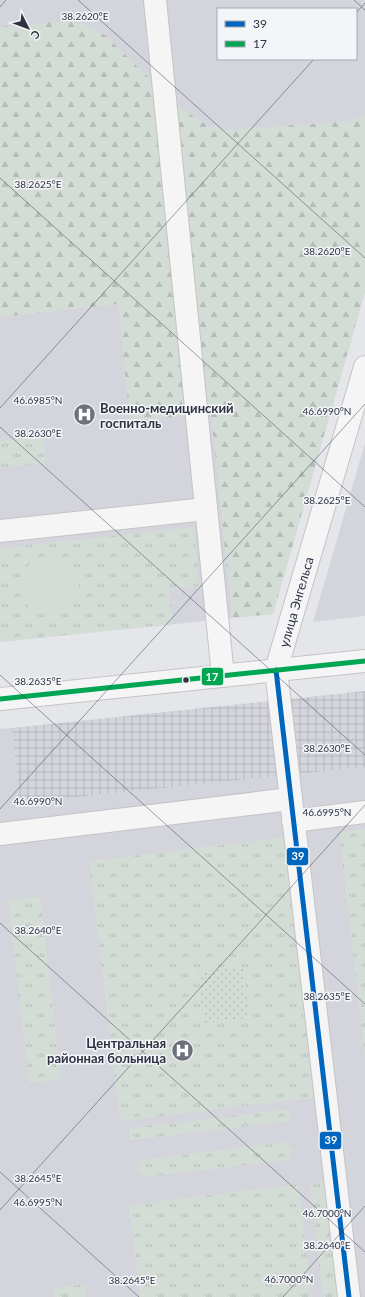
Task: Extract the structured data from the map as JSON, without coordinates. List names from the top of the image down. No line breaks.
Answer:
{"streets":{"street":["улица Энгельса"]},"places":{"hospital":["Военно-медицинский госпиталь","Центральная районная больница"]},"lines":["transit line 17","transit line 39"],"legend":["39","17"],"north":"bottom right","coordinates":["38.2620°E","38.2625°E","46.6985°N","46.6990°N","38.2630°E","38.2635°E","46.6995°N","38.2640°E","38.2645°E","46.7000°N"]}
